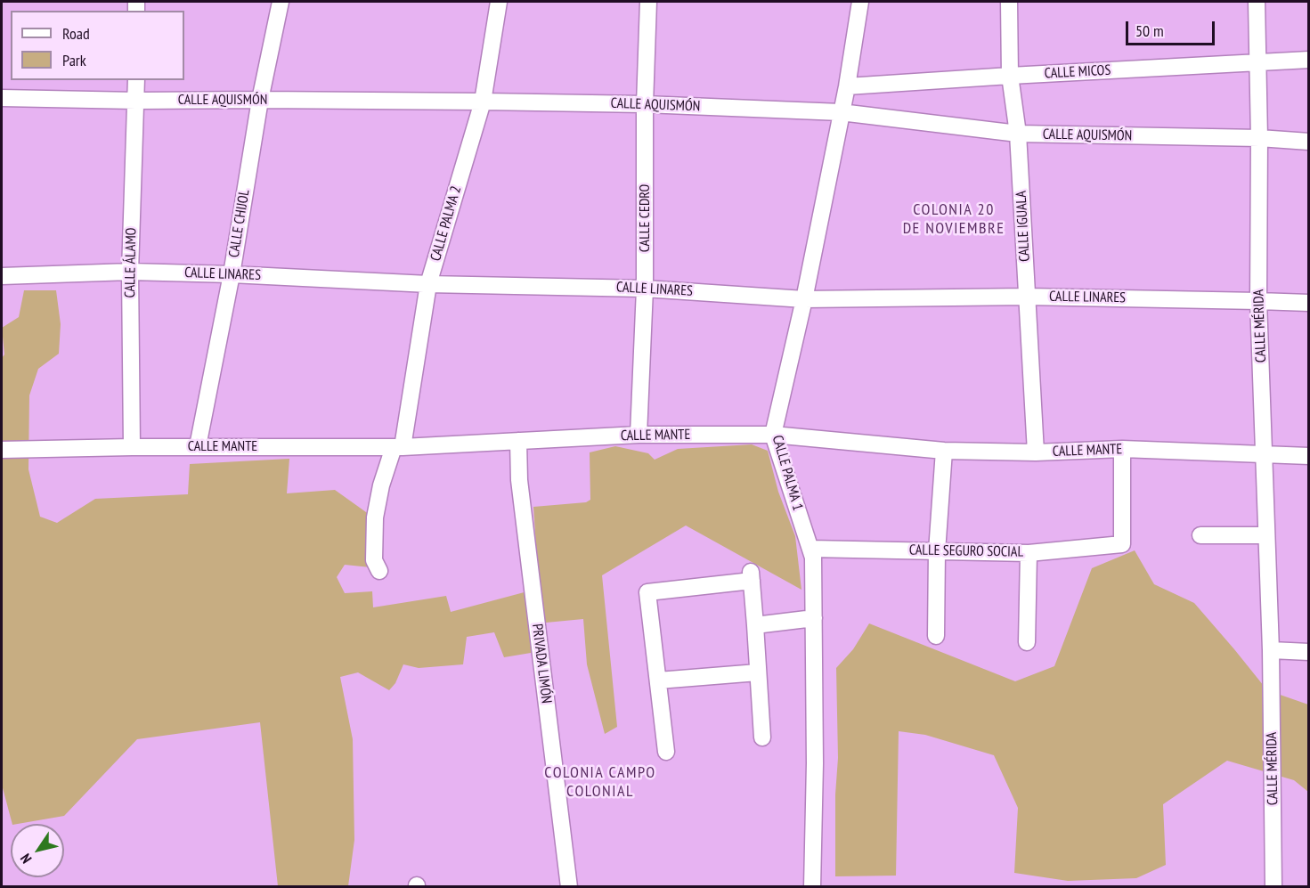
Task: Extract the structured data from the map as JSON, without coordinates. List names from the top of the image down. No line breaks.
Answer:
{"streets":{"street":["CALLE MICOS","CALLE AQUISMÓN","CALLE CEDRO","CALLE CHIJOL","CALLE PALMA 2","CALLE IGUALA","CALLE ÁLAMO","CALLE LINARES","CALLE MÉRIDA","CALLE MANTE","CALLE PALMA 1","CALLE SEGURO SOCIAL","PRIVADA LIMÓN"]},"crossings":[["CALLE MICOS","CALLE IGUALA"],["CALLE MICOS","CALLE MÉRIDA"],["CALLE MICOS","CALLE PALMA 1"],["CALLE AQUISMÓN","CALLE CEDRO"],["CALLE AQUISMÓN","CALLE CHIJOL"],["CALLE AQUISMÓN","CALLE PALMA 2"],["CALLE AQUISMÓN","CALLE IGUALA"],["CALLE AQUISMÓN","CALLE ÁLAMO"],["CALLE AQUISMÓN","CALLE MÉRIDA"],["CALLE AQUISMÓN","CALLE PALMA 1"],["CALLE CEDRO","CALLE LINARES"],["CALLE CEDRO","CALLE MANTE"],["CALLE CHIJOL","CALLE LINARES"],["CALLE CHIJOL","CALLE MANTE"],["CALLE PALMA 2","CALLE LINARES"],["CALLE PALMA 2","CALLE MANTE"],["CALLE IGUALA","CALLE LINARES"],["CALLE IGUALA","CALLE MANTE"],["CALLE ÁLAMO","CALLE LINARES"],["CALLE ÁLAMO","CALLE MANTE"],["CALLE LINARES","CALLE MÉRIDA"],["CALLE LINARES","CALLE PALMA 1"],["CALLE MÉRIDA","CALLE MANTE"],["CALLE MANTE","CALLE PALMA 1"],["CALLE MANTE","CALLE SEGURO SOCIAL"],["CALLE MANTE","PRIVADA LIMÓN"],["CALLE PALMA 1","CALLE SEGURO SOCIAL"]],"districts":["COLONIA 20 DE NOVIEMBRE","COLONIA CAMPO COLONIAL"],"legend":["Road","Park"],"scale_bar":"50 m","north":"bottom left"}
